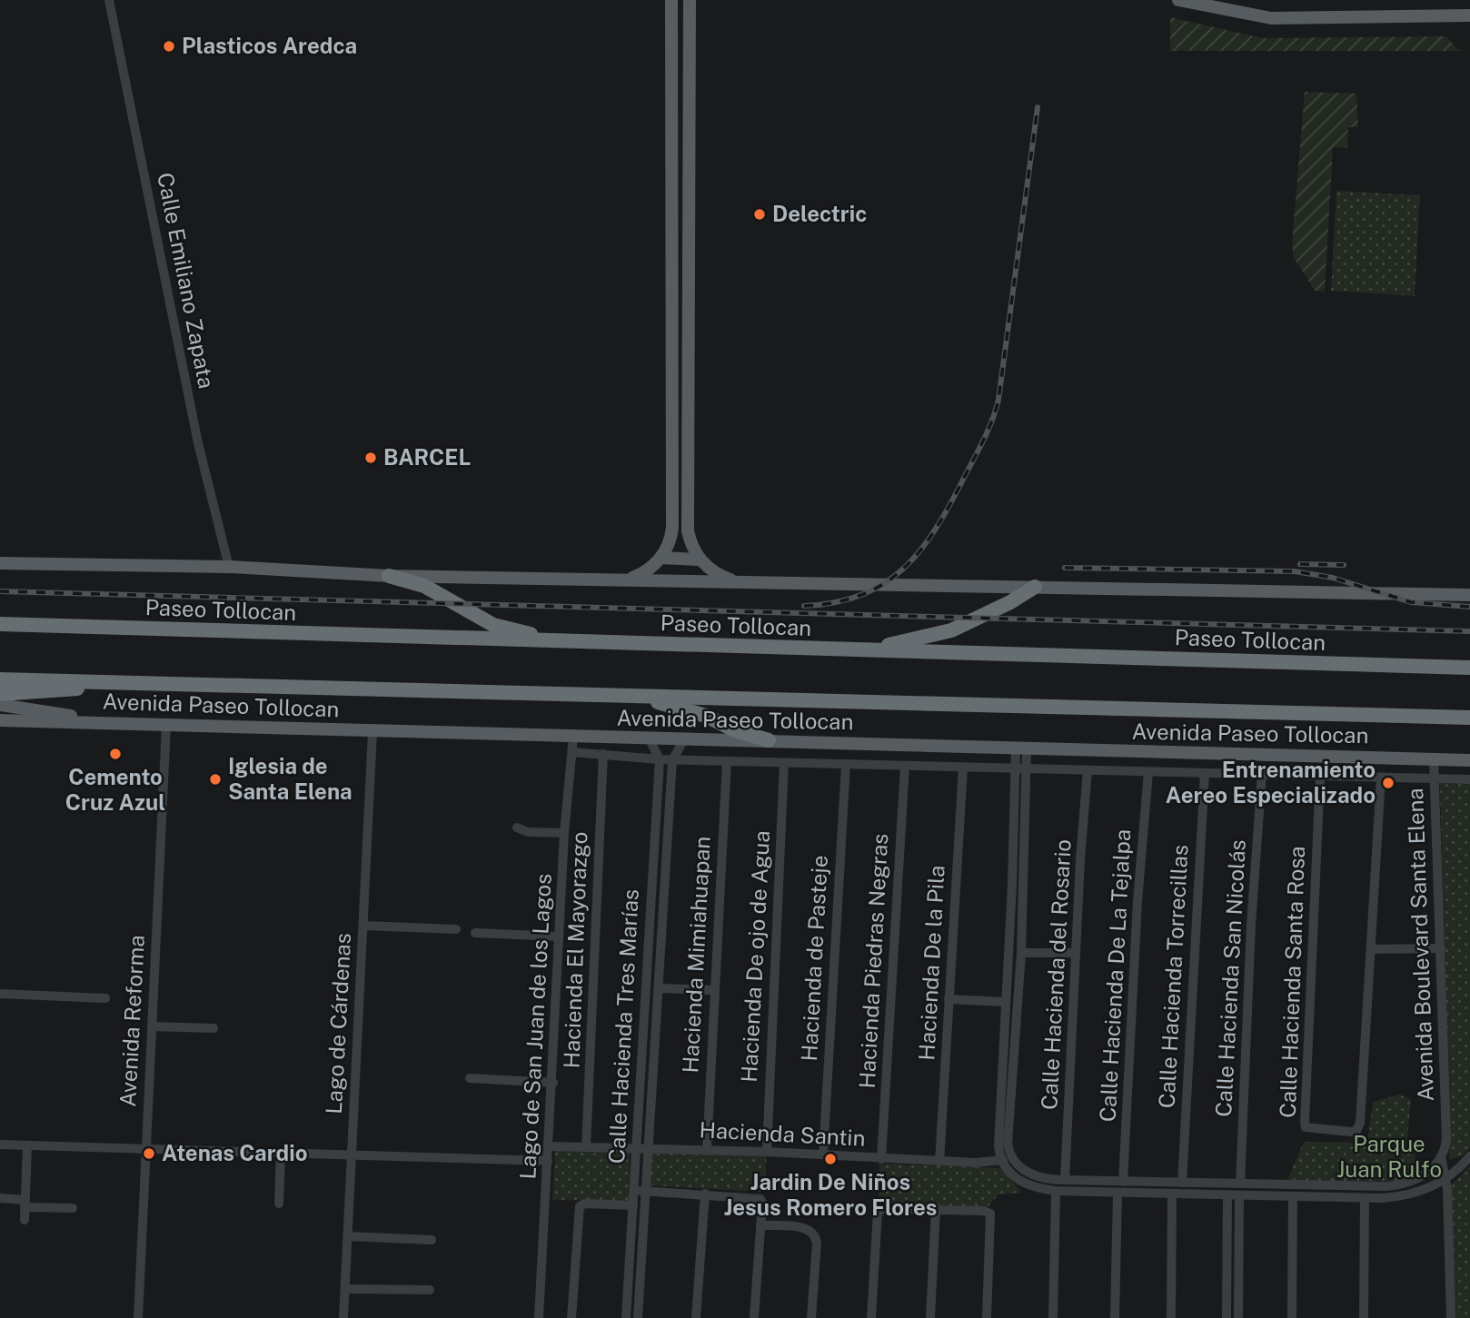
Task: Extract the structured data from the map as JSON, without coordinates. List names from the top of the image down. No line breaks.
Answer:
{"streets":{"highway":["Paseo Tollocan"],"main road":["Avenida Paseo Tollocan"],"street":["Calle Emiliano Zapata","Avenida Boulevard Santa Elena","Hacienda El Mayorazgo","Hacienda Mimiahuapan","Hacienda De ojo de Agua","Hacienda de Pasteje","Hacienda Piedras Negras","Hacienda De la Pila","Calle Hacienda del Rosario","Calle Hacienda De La Tejalpa","Calle Hacienda Torrecillas","Calle Hacienda San Nicolás","Calle Hacienda Santa Rosa","Avenida Reforma","Lago de Cárdenas","Lago de San Juan de los Lagos","Calle Hacienda Tres Marías","Hacienda Santin"]},"crossings":[["Avenida Paseo Tollocan","Avenida Boulevard Santa Elena"],["Avenida Paseo Tollocan","Avenida Reforma"],["Avenida Paseo Tollocan","Lago de Cárdenas"],["Avenida Paseo Tollocan","Lago de San Juan de los Lagos"],["Avenida Paseo Tollocan","Calle Hacienda Tres Marías"],["Hacienda El Mayorazgo","Hacienda Santin"],["Hacienda Mimiahuapan","Hacienda Santin"],["Hacienda De ojo de Agua","Hacienda Santin"],["Hacienda de Pasteje","Hacienda Santin"],["Hacienda Piedras Negras","Hacienda Santin"],["Hacienda De la Pila","Hacienda Santin"],["Lago de San Juan de los Lagos","Hacienda Santin"],["Calle Hacienda Tres Marías","Hacienda Santin"]],"parks":["Parque Juan Rulfo"],"places":["Plasticos Aredca","Delectric","BARCEL","Cemento Cruz Azul","Iglesia de Santa Elena","Entrenamiento Aereo Especializado","Atenas Cardio","Jardin De Niños Jesus Romero Flores"]}
